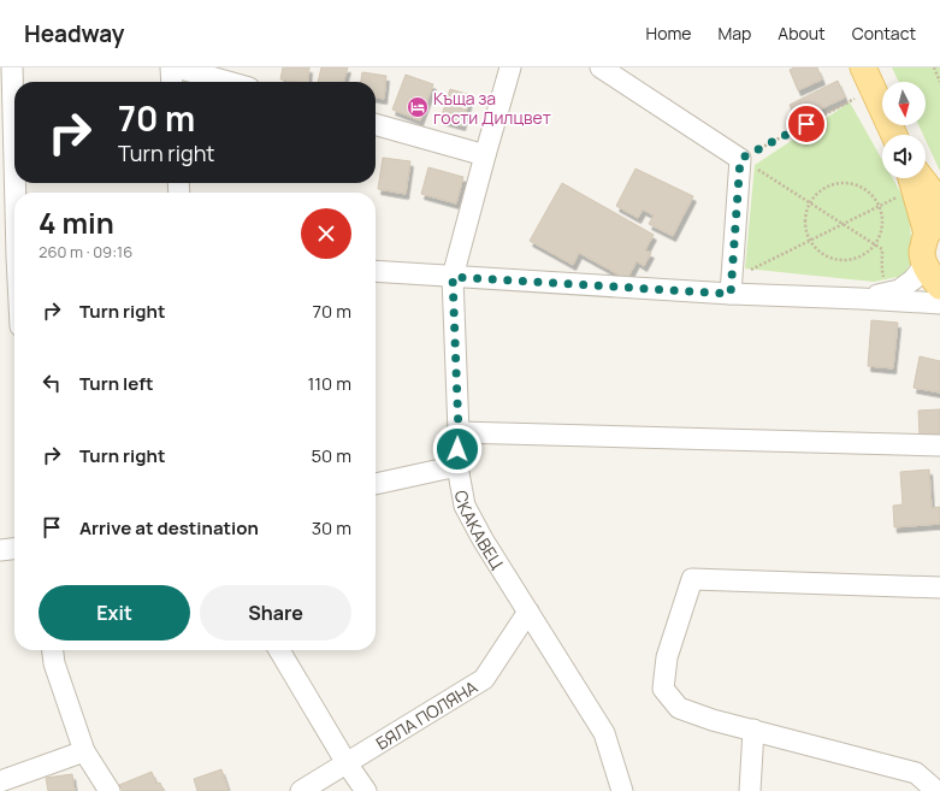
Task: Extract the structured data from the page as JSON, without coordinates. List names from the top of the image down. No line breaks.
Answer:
{"streets":{"street":["СКАКАВЕЦ","БЯЛА ПОЛЯНА"]},"crossings":[["СКАКАВЕЦ","БЯЛА ПОЛЯНА"]],"places":{"hotel":["Къща за гости Дилцвет"]},"north":"bottom","page":{"header":"Headway","nav":["Home","Map","About","Contact"],"turn":["70 m","Turn right"],"heading":["4 min","260 m · 09:16"],"list":[{"name":"Turn right","value":"70 m"},{"name":"Turn left","value":"110 m"},{"name":"Turn right","value":"50 m"},{"name":"Arrive at destination","value":"30 m"}],"buttons":["Exit","Share"]}}
